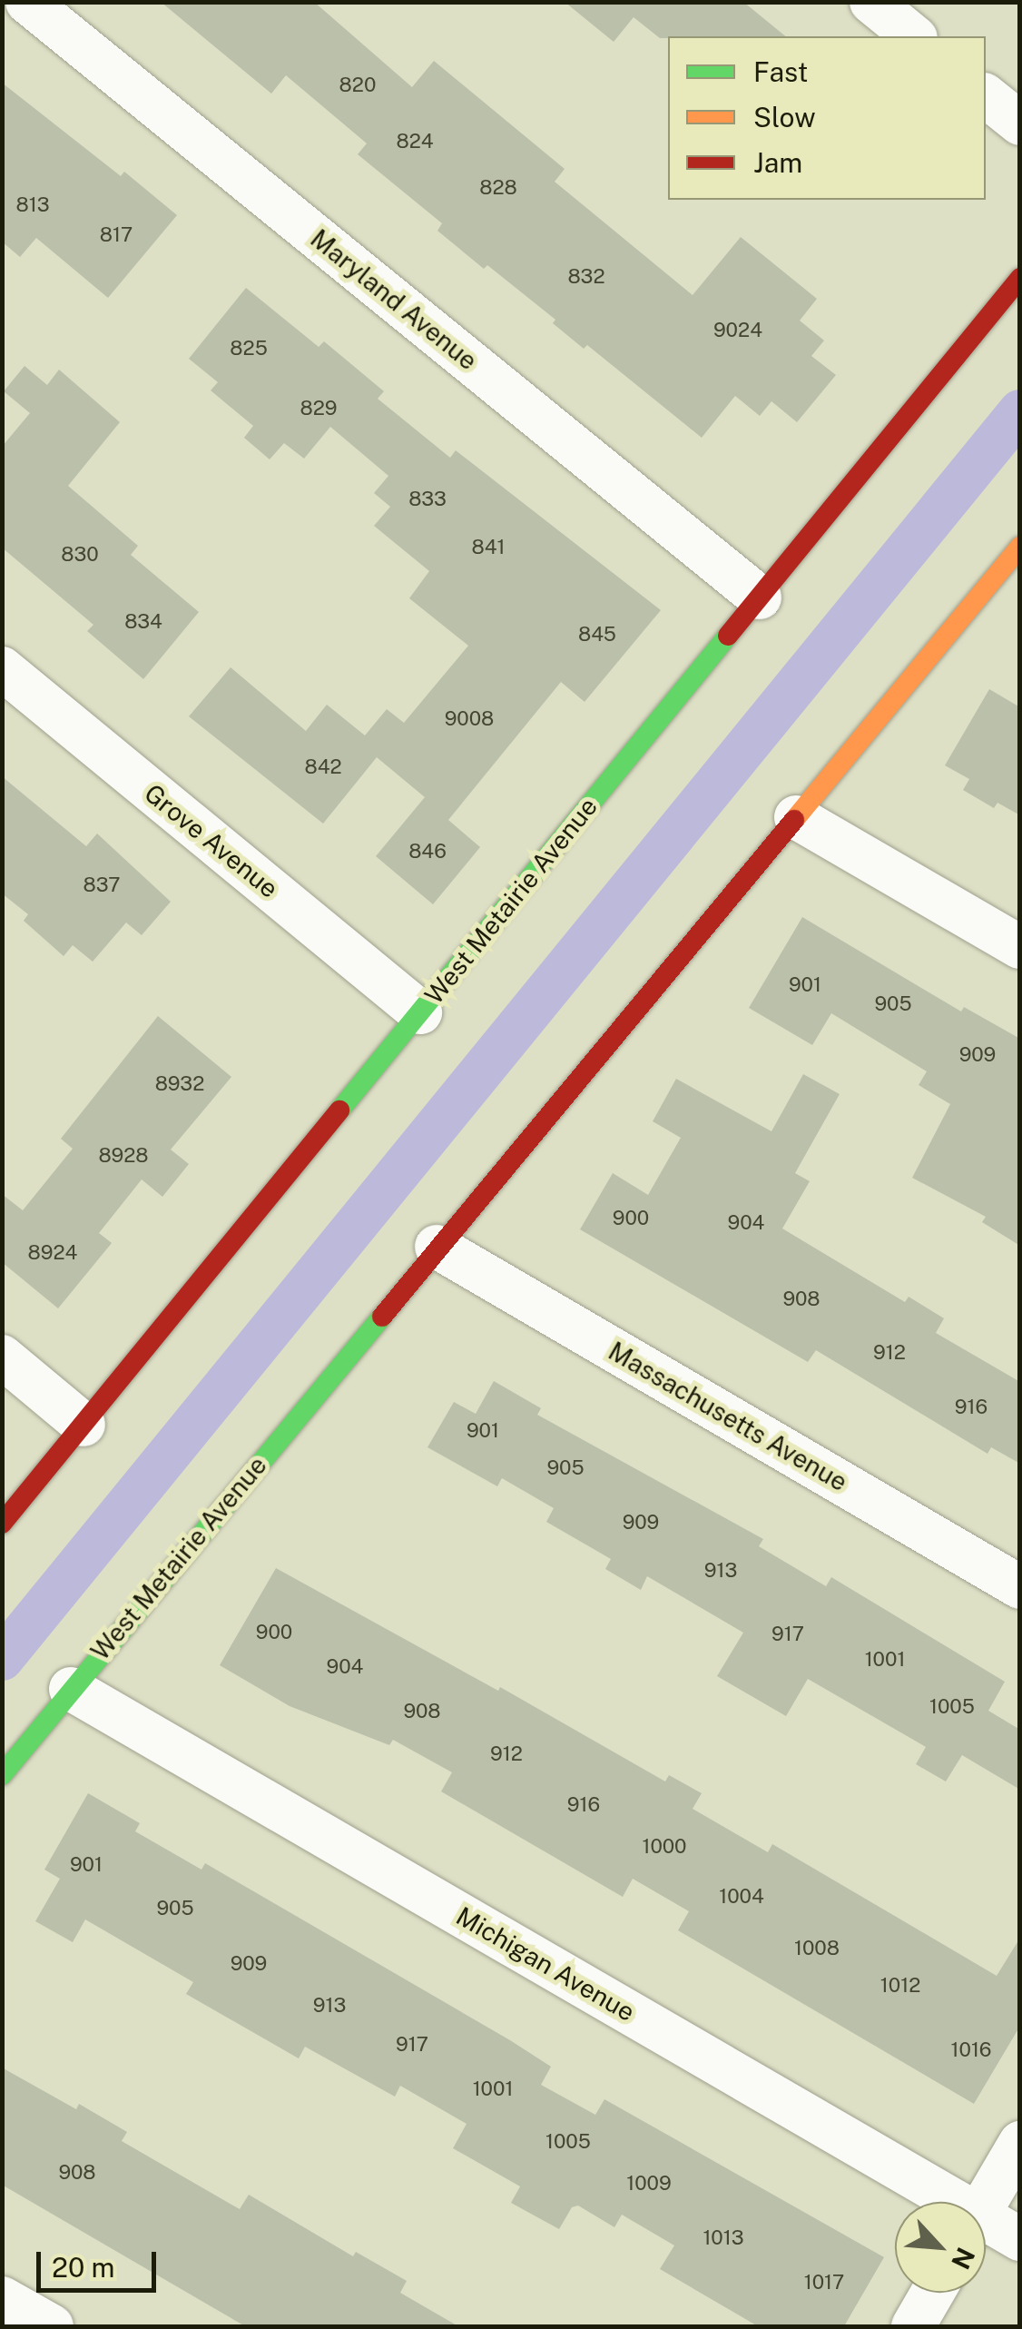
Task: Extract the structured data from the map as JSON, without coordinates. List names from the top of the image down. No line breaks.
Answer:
{"streets":{"main road":["West Metairie Avenue"],"street":["Maryland Avenue","Grove Avenue","Massachusetts Avenue","Michigan Avenue"]},"crossings":[["Maryland Avenue","West Metairie Avenue"],["Grove Avenue","West Metairie Avenue"],["West Metairie Avenue","Massachusetts Avenue"],["West Metairie Avenue","Michigan Avenue"]],"house_numbers":["820","824","828","813","817","832","9024","825","829","833","841","830","834","845","9008","842","846","837","901","905","909","8932","8928","900","904","8924","908","912","916","901","905","909","913","900","917","1001","904","1005","908","912","916","1000","901","1004","905","1008","909","1012","913","917","1016","1001","1005","908","1009","1013","1017"],"legend":["Fast","Slow","Jam"],"scale_bar":"20 m","north":"bottom right"}
